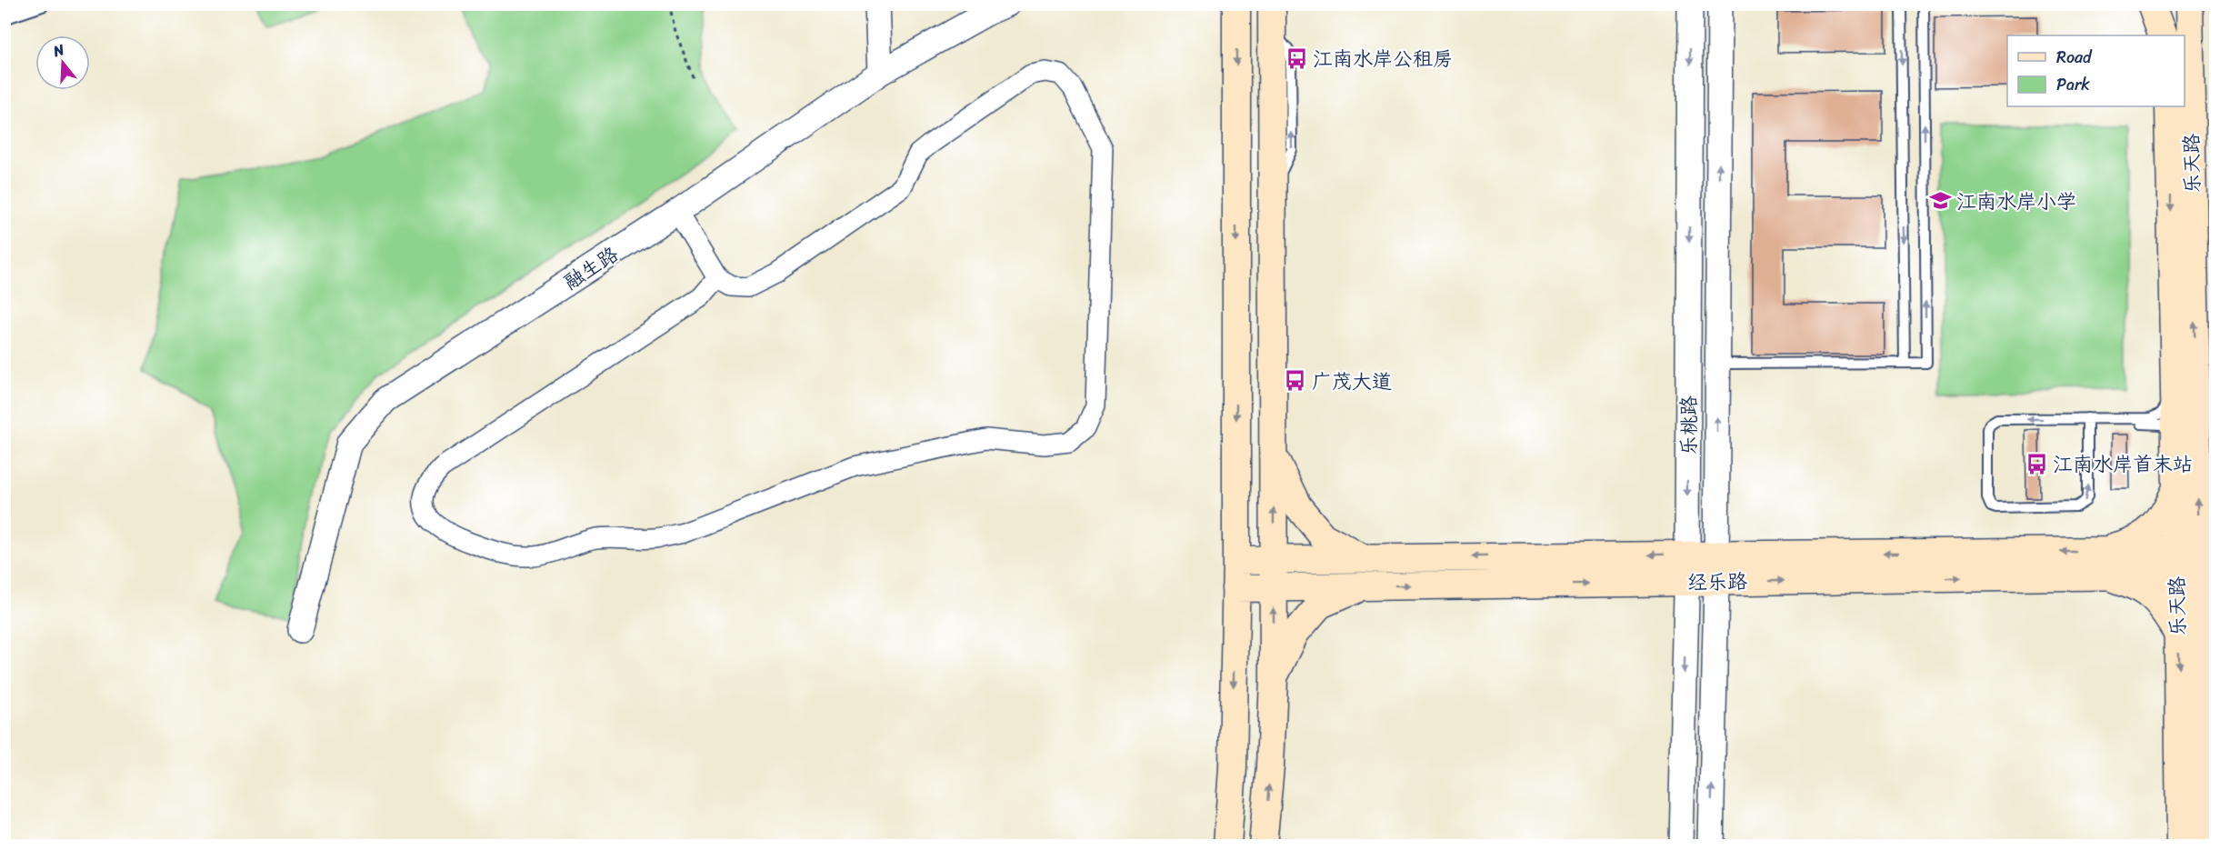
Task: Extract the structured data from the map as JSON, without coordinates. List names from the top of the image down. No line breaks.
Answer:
{"streets":{"main road":["乐天路","经乐路"],"street":["融生路","乐桃路"]},"crossings":[["乐天路","经乐路"],["乐桃路","经乐路"]],"places":{"bus stop":["江南水岸公租房","广茂大道","江南水岸首末站"],"school or university":["江南水岸小学"]},"legend":["Road","Park"],"north":"top"}
